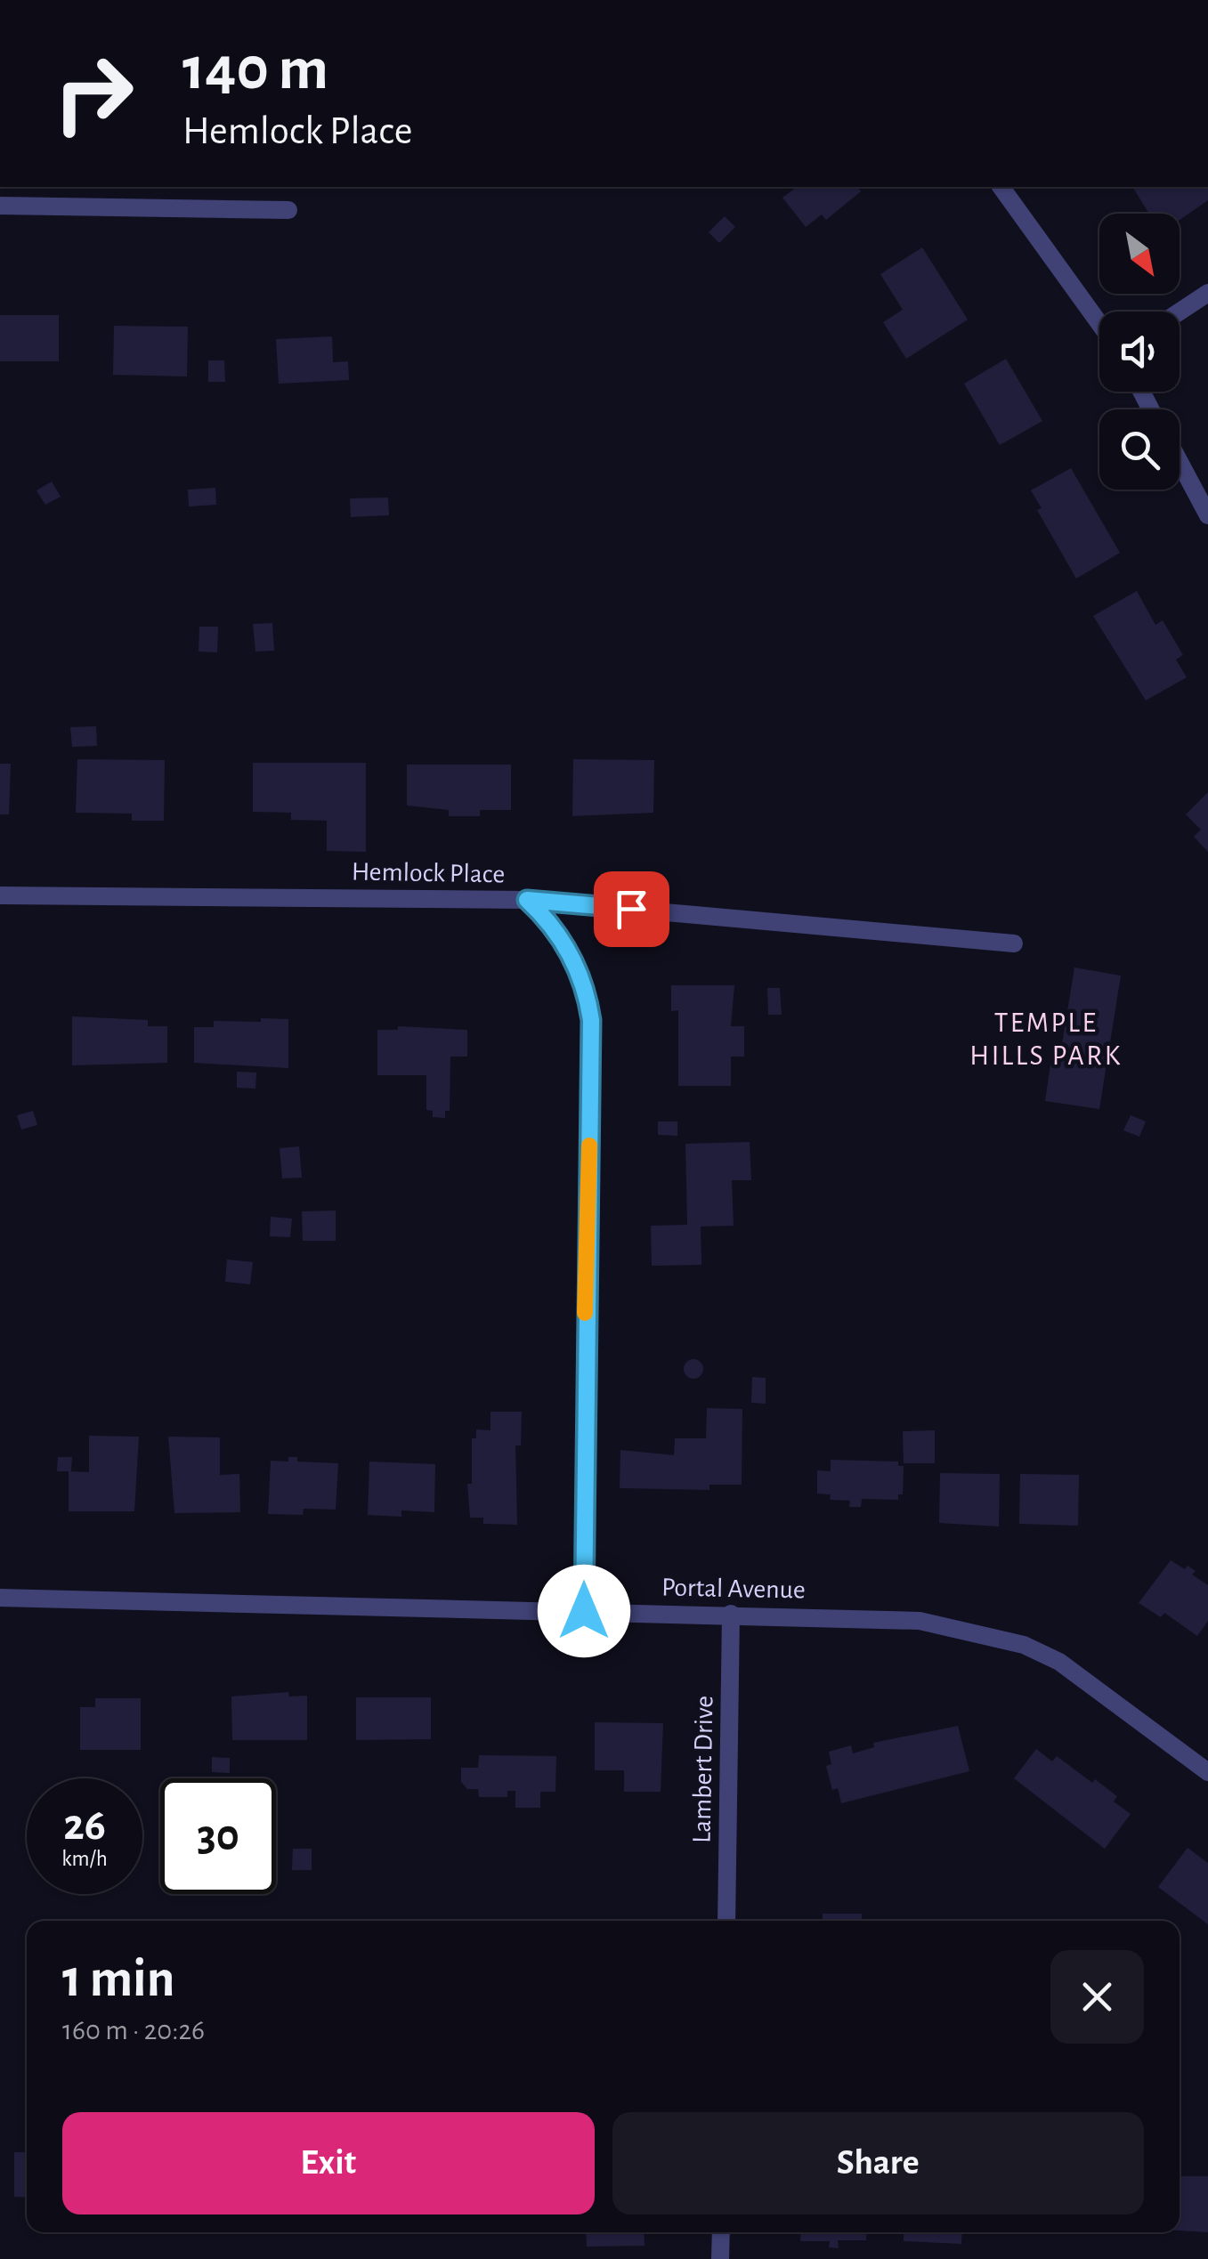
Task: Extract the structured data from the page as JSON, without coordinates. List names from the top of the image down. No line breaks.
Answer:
{"streets":{"street":["Hemlock Place","Portal Avenue","Lambert Drive"]},"crossings":[["Portal Avenue","Lambert Drive"]],"districts":["TEMPLE HILLS PARK"],"north":"bottom right","page":{"turn":["140 m","Hemlock Place"],"speed":"26 km/h","limit":"30","heading":["1 min","160 m · 20:26"],"buttons":["Exit","Share"]}}
